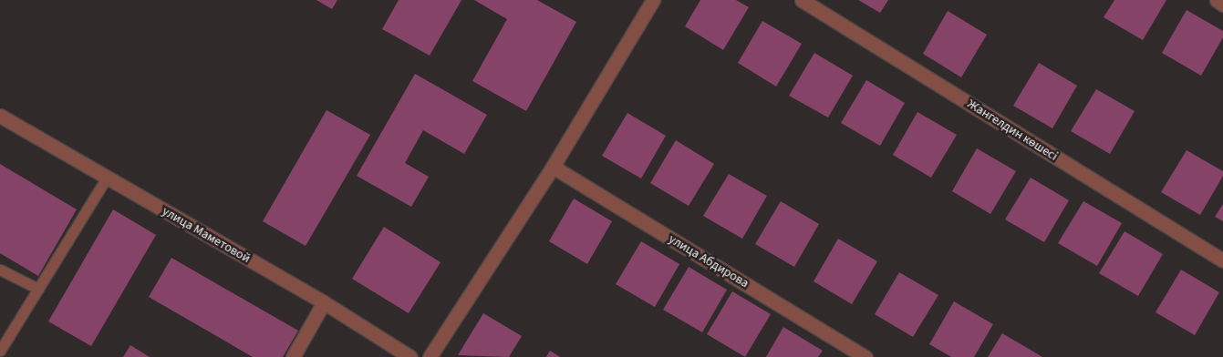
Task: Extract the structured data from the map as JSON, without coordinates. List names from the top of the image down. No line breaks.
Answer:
{"streets":{"street":["Жангелдин көшесі","улица Маметовой","улица Абдирова"]}}
